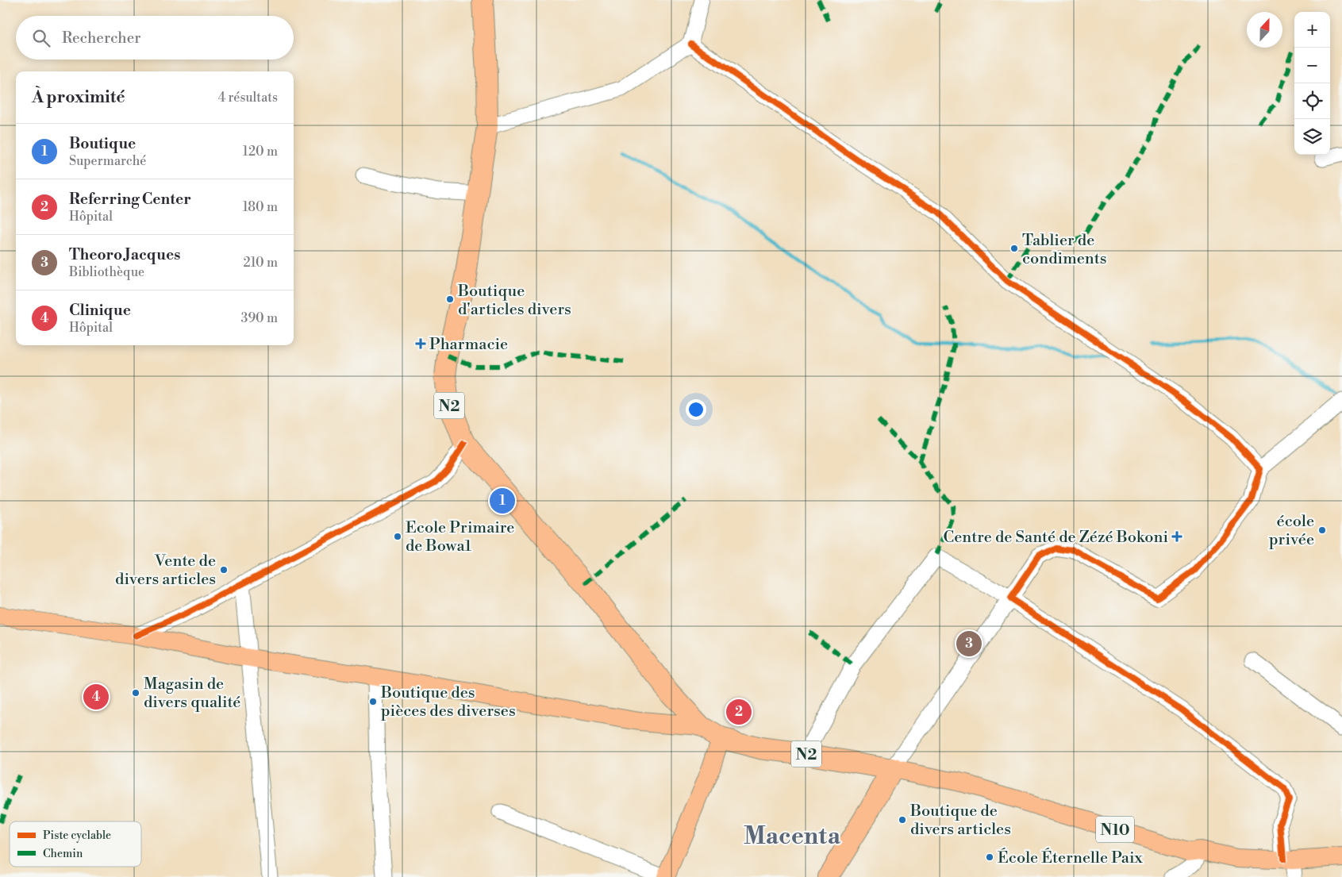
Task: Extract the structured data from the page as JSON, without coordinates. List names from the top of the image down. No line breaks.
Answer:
{"streets":{"highway":["N2"],"main road":["N10"]},"crossings":[["N2","N10"]],"districts":["Macenta"],"places":{"other":["Tablier de condiments","Boutique d'articles divers","école privée","Ecole Primaire de Bowa1","Vente de divers articles","Magasin de divers qualité","Boutique des pièces des diverses","Boutique de divers articles","École Éternelle Paix"],"health":["Pharmacie","Centre de Santé de Zézé Bokoni"]},"legend":["Piste cyclable","Chemin"],"north":"top","page":{"map_buttons":["+","−"],"search":"Rechercher","heading":["À proximité","4 résultats"],"list":[{"mark":"1","name":"Boutique","note":"Supermarché","value":"120 m"},{"mark":"2","name":"Referring Center","note":"Hôpital","value":"180 m"},{"mark":"3","name":"Theoro Jacques","note":"Bibliothèque","value":"210 m"},{"mark":"4","name":"Clinique","note":"Hôpital","value":"390 m"}],"pins":["1","3","4","2"]}}
